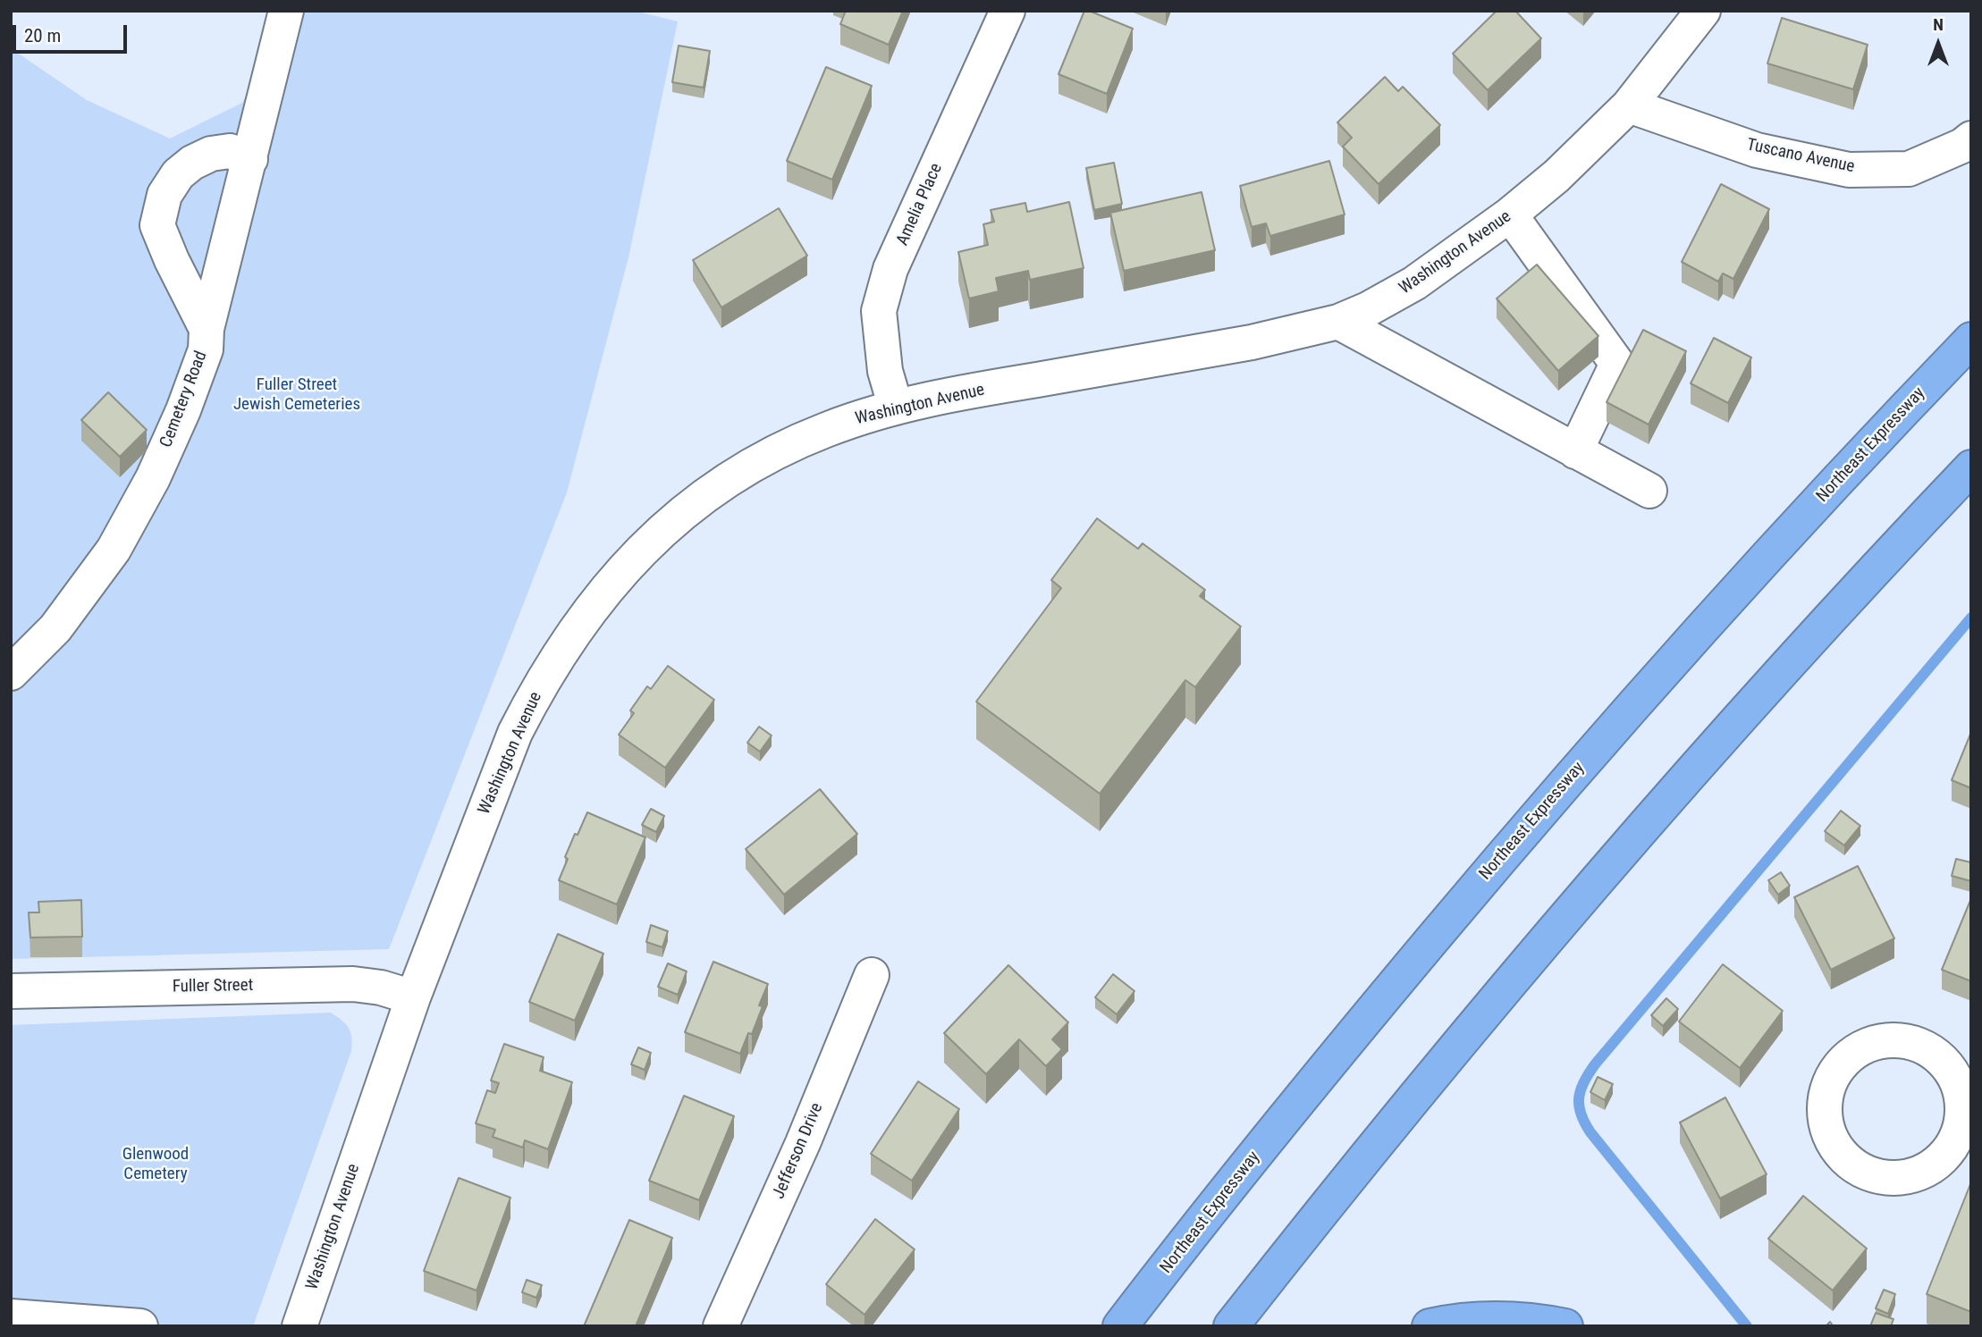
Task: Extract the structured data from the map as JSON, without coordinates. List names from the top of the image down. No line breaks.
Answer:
{"streets":{"highway":["Northeast Expressway"],"street":["Tuscano Avenue","Amelia Place","Washington Avenue","Cemetery Road","Fuller Street","Jefferson Drive"]},"crossings":[["Tuscano Avenue","Washington Avenue"],["Amelia Place","Washington Avenue"],["Washington Avenue","Fuller Street"]],"parks":["Fuller Street Jewish Cemeteries","Glenwood Cemetery"],"scale_bar":"20 m","north":"top"}
